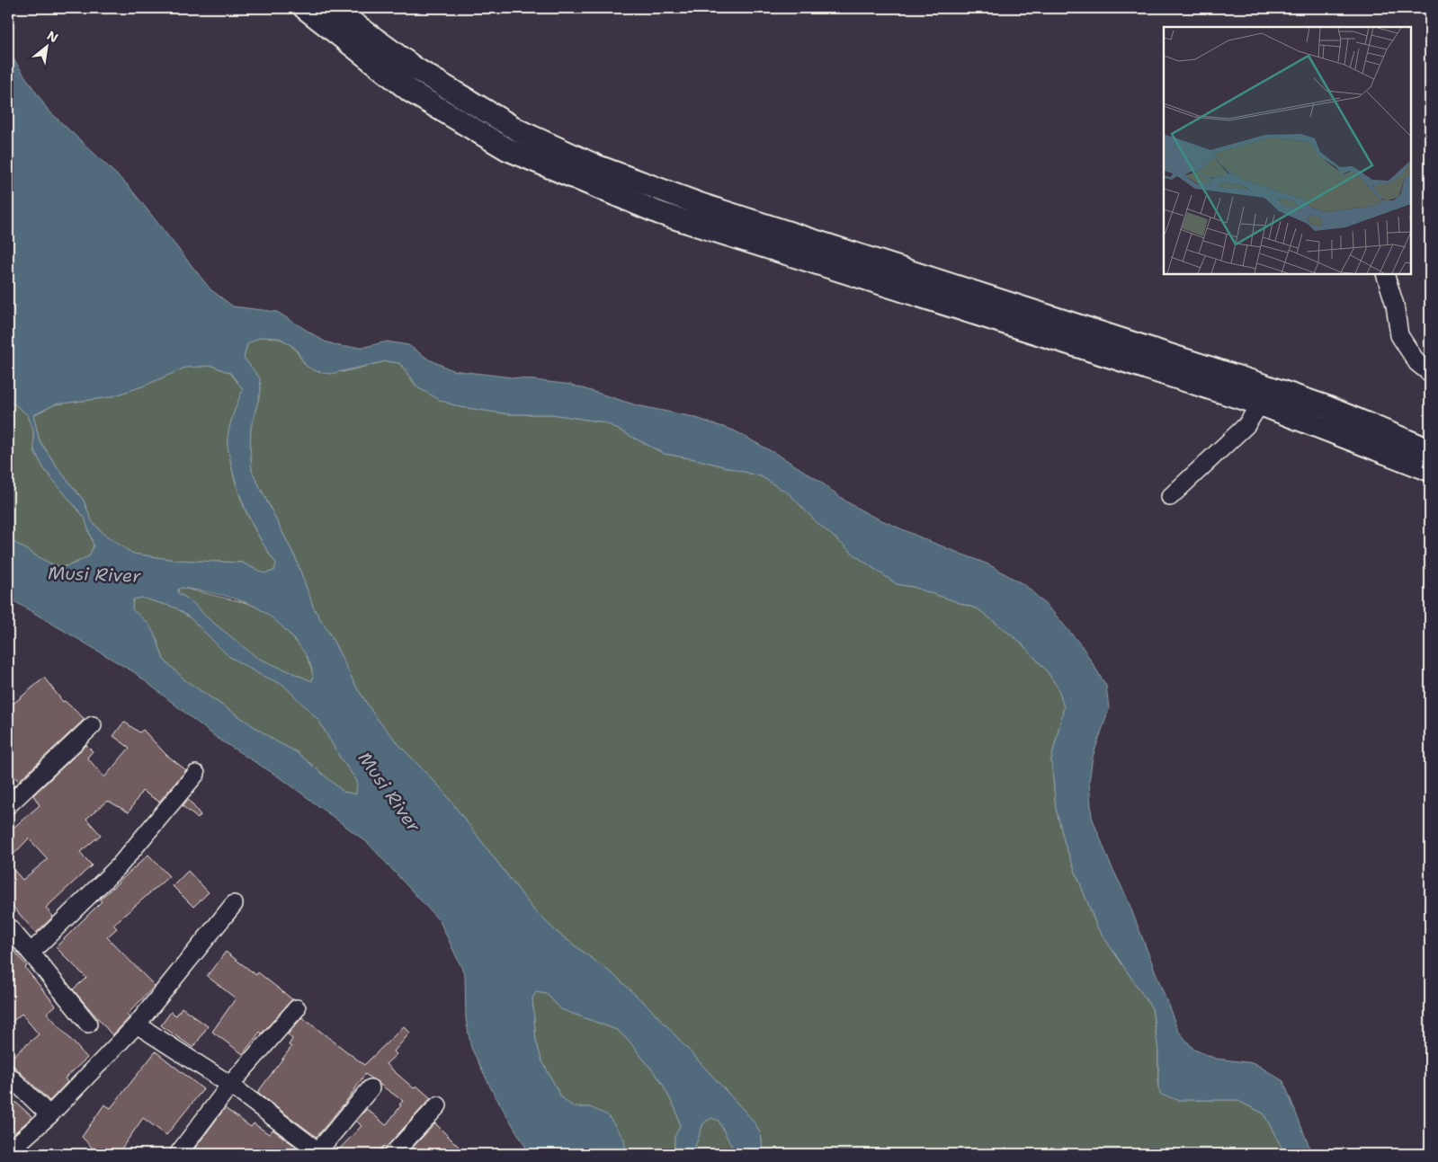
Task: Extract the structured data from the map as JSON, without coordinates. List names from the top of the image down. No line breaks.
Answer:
{"water":["Musi River"],"north":"top right"}
